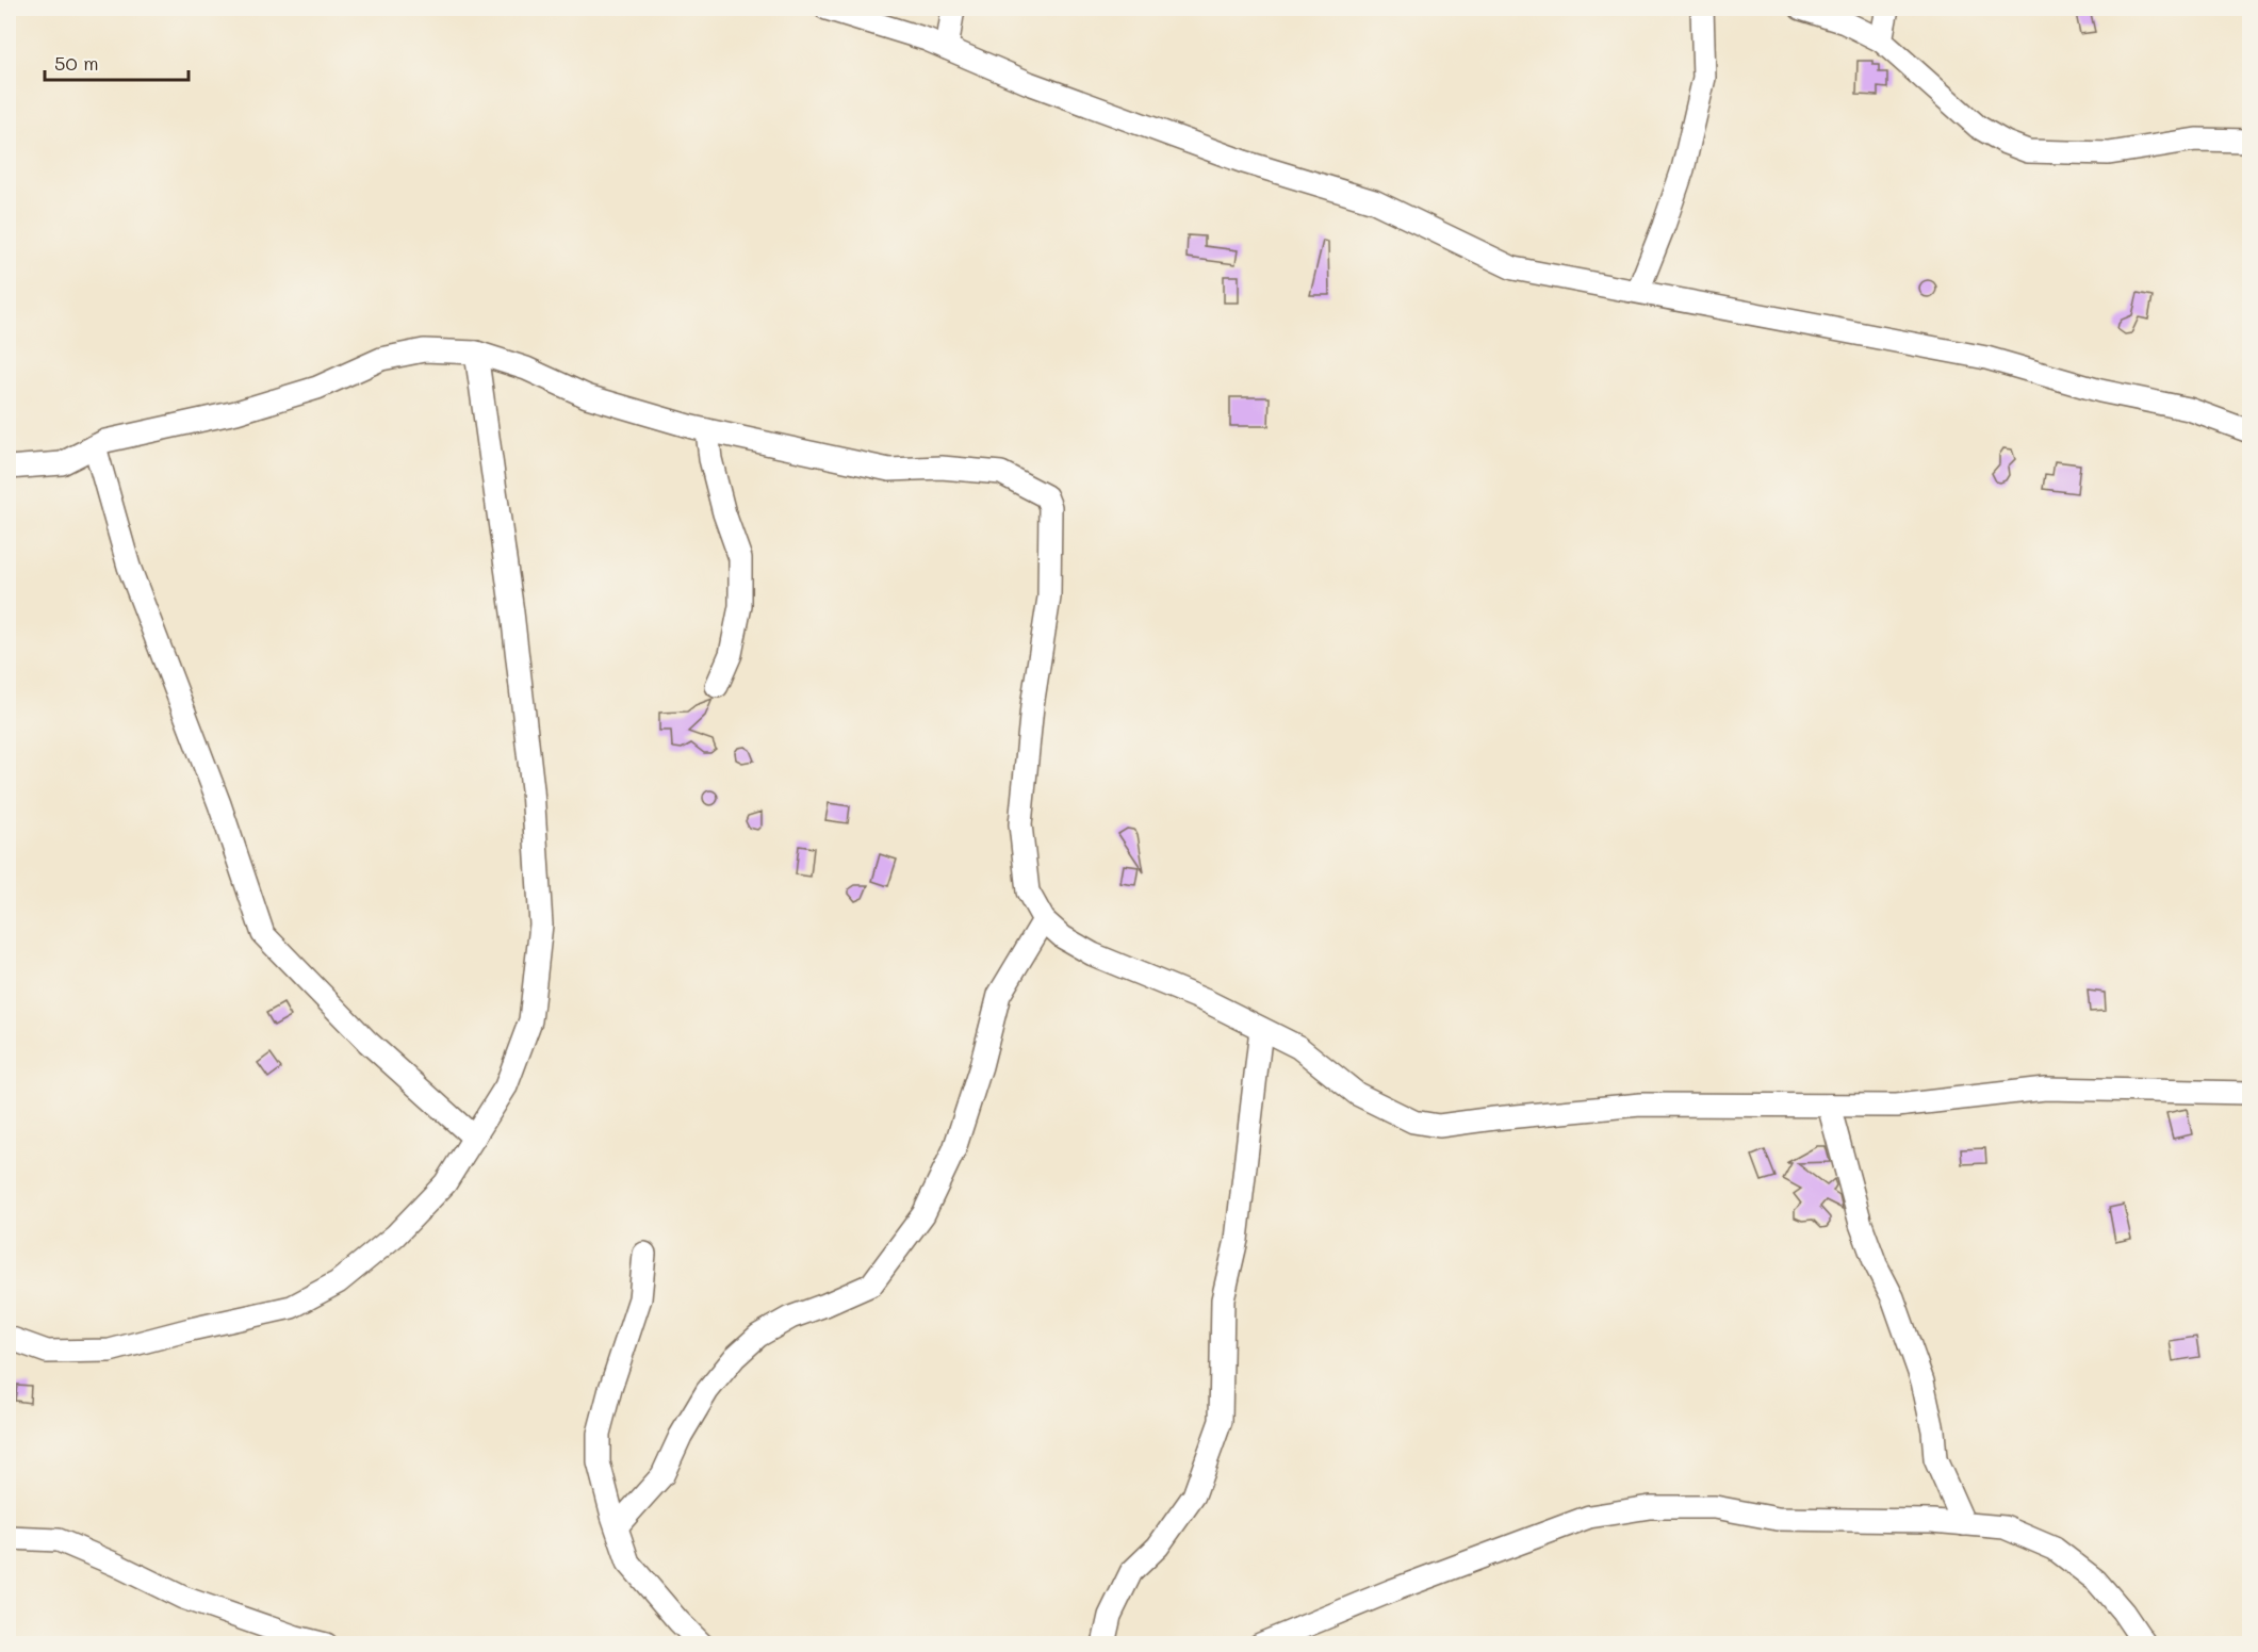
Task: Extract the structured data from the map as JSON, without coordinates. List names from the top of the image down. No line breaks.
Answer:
{"scale_bar":"50 m"}
